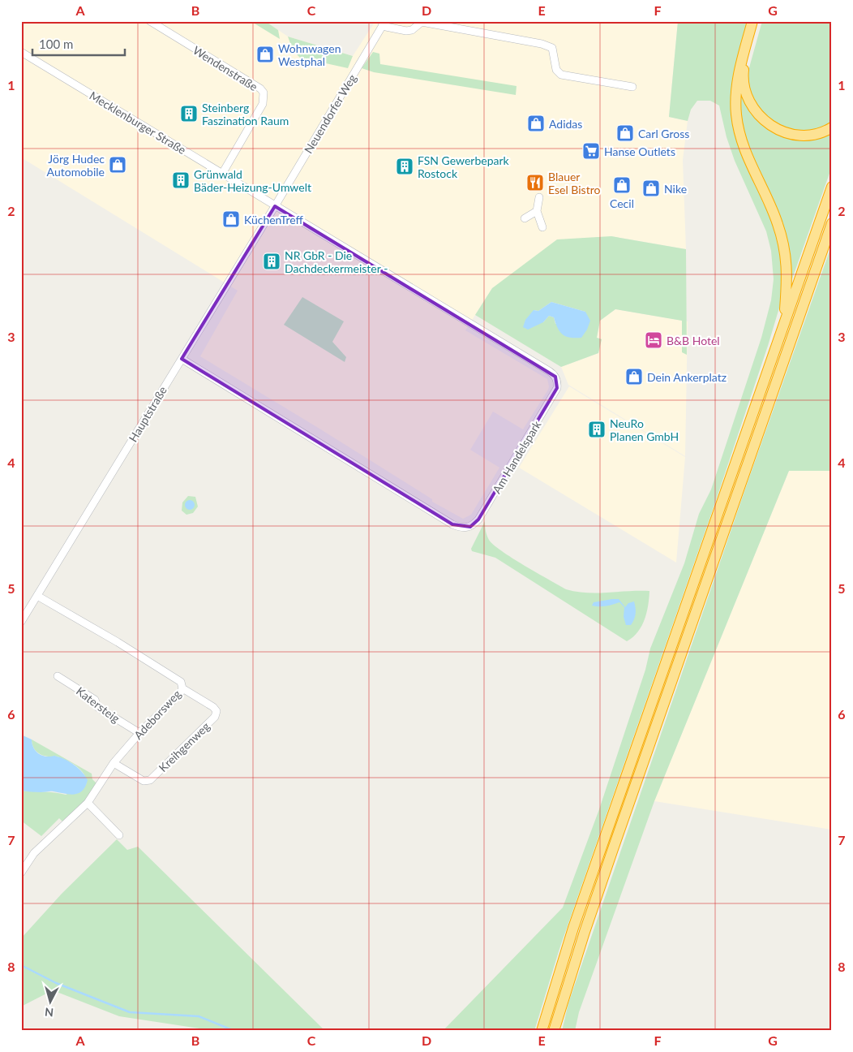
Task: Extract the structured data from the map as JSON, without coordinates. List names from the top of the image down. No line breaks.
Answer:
{"streets":{"street":["Wendenstraße","Neuendorfer Weg","Mecklenburger Straße","Hauptstraße","Am Handelspark","Katersteig","Adeborsweg","Kreihgenweg"]},"crossings":[["Wendenstraße","Mecklenburger Straße"],["Neuendorfer Weg","Mecklenburger Straße"],["Neuendorfer Weg","Hauptstraße"],["Neuendorfer Weg","Am Handelspark"],["Mecklenburger Straße","Hauptstraße"],["Mecklenburger Straße","Am Handelspark"],["Hauptstraße","Am Handelspark"],["Hauptstraße","Adeborsweg"],["Katersteig","Adeborsweg"],["Adeborsweg","Kreihgenweg"]],"places":{"shop":["Wohnwagen Westphal","Adidas","Carl Gross","Jörg Hudec Automobile","Cecil","Nike","KüchenTreff","Dein Ankerplatz"],"building":["Steinberg Faszination Raum","FSN Gewerbepark Rostock","Grünwald Bäder-Heizung-Umwelt","NR GbR - Die Dachdeckermeister -","NeuRo Planen GmbH"],"supermarket":["Hanse Outlets"],"restaurant":["Blauer Esel Bistro"],"hotel":["B&B Hotel"]},"scale_bar":"100 m","north":"bottom","grid":{"columns":["A","B","C","D","E","F","G"],"rows":["1","2","3","4","5","6","7","8"]}}
